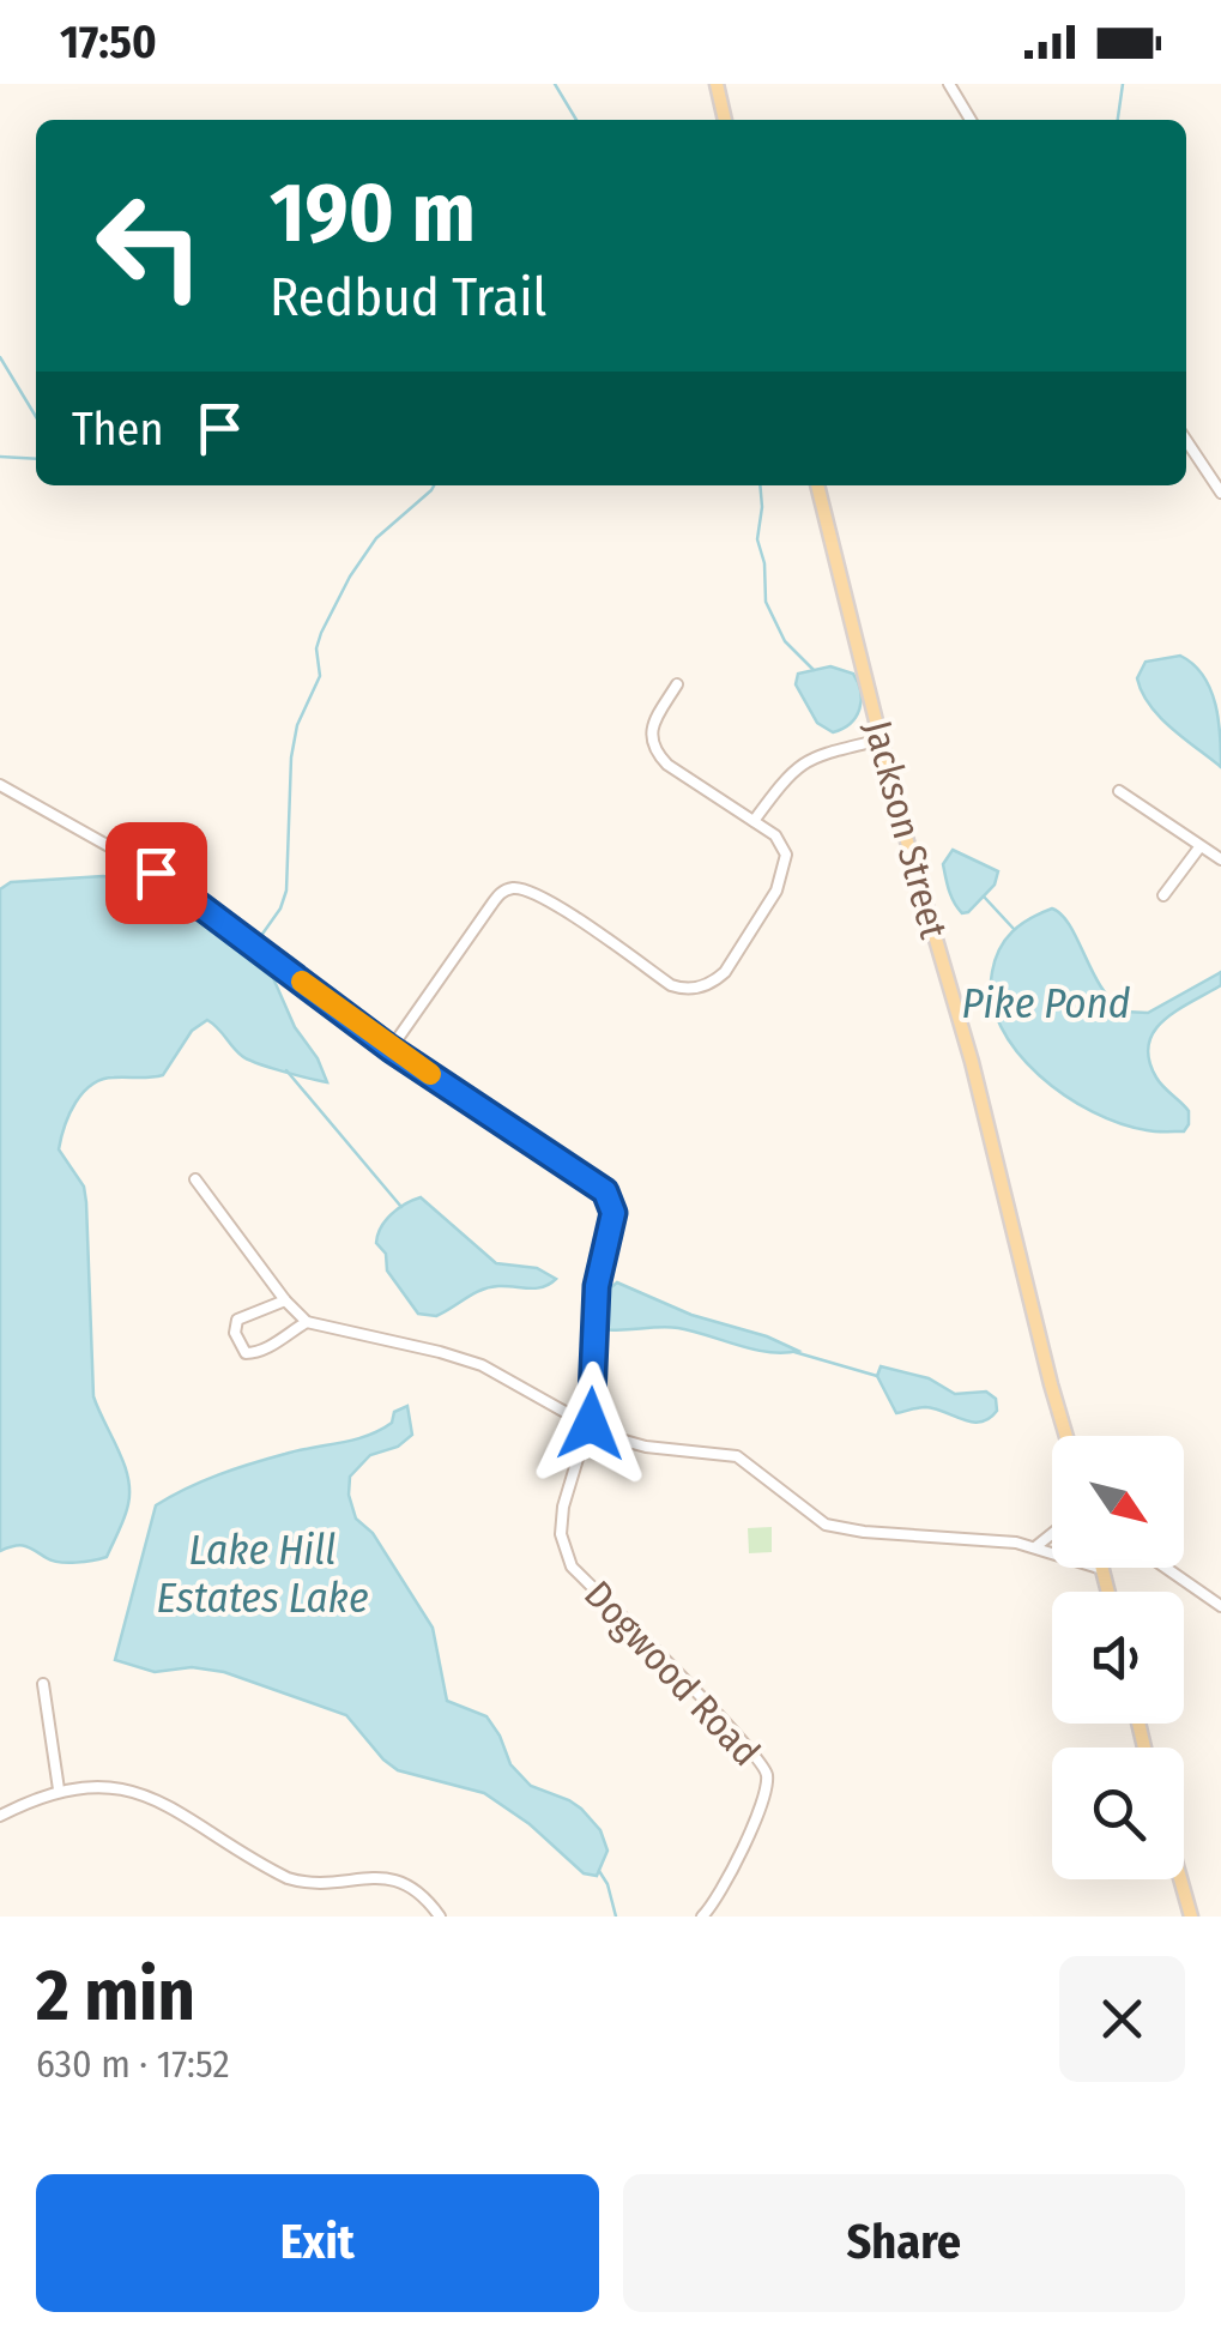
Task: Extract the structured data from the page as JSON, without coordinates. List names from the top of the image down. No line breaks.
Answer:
{"streets":{"main road":["Jackson Street"],"street":["Dogwood Road"]},"water":["Pike Pond","Lake Hill Estates Lake"],"north":"bottom right","page":{"status":"17:50","turn":["190 m","Redbud Trail"],"then":"Then","heading":["2 min","630 m · 17:52"],"buttons":["Exit","Share"]}}
